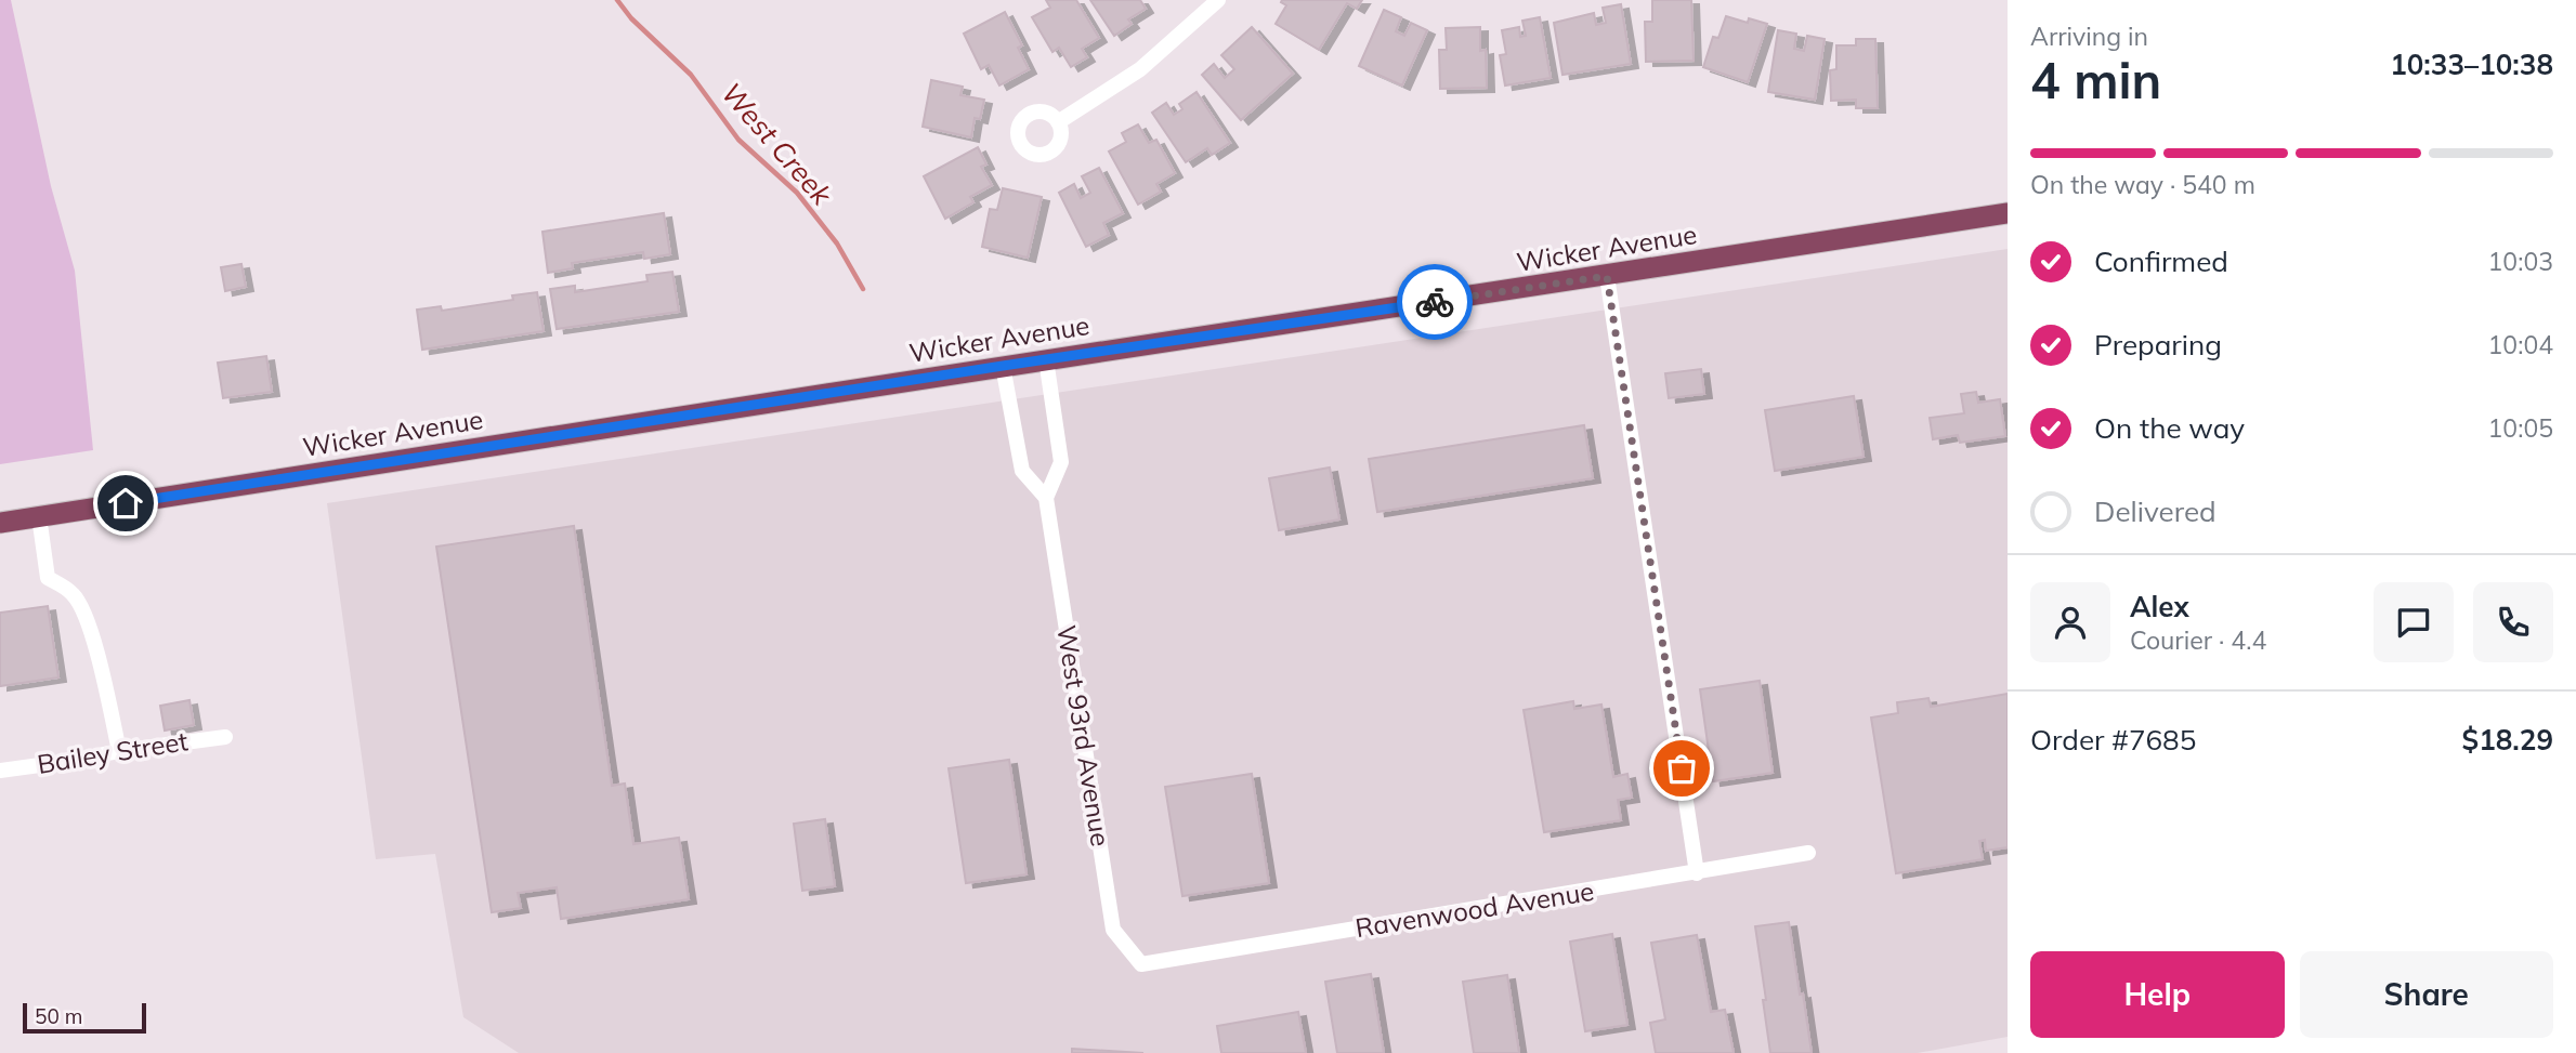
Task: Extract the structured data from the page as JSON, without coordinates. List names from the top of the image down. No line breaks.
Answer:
{"streets":{"highway":["Wicker Avenue"],"street":["West 93rd Avenue","Bailey Street","Ravenwood Avenue"]},"crossings":[["West 93rd Avenue","Ravenwood Avenue"]],"water":["West Creek"],"scale_bar":"50 m","page":{"heading":["4 min","Arriving in","10:33–10:38"],"panel":["Alex","Courier · 4.4","Order #7685","$18.29"],"bar":"On the way · 540 m","list":[["Confirmed","10:03"],["Preparing","10:04"],["On the way","10:05"],"Delivered"],"buttons":["Help","Share"],"scale":"50 m"}}
